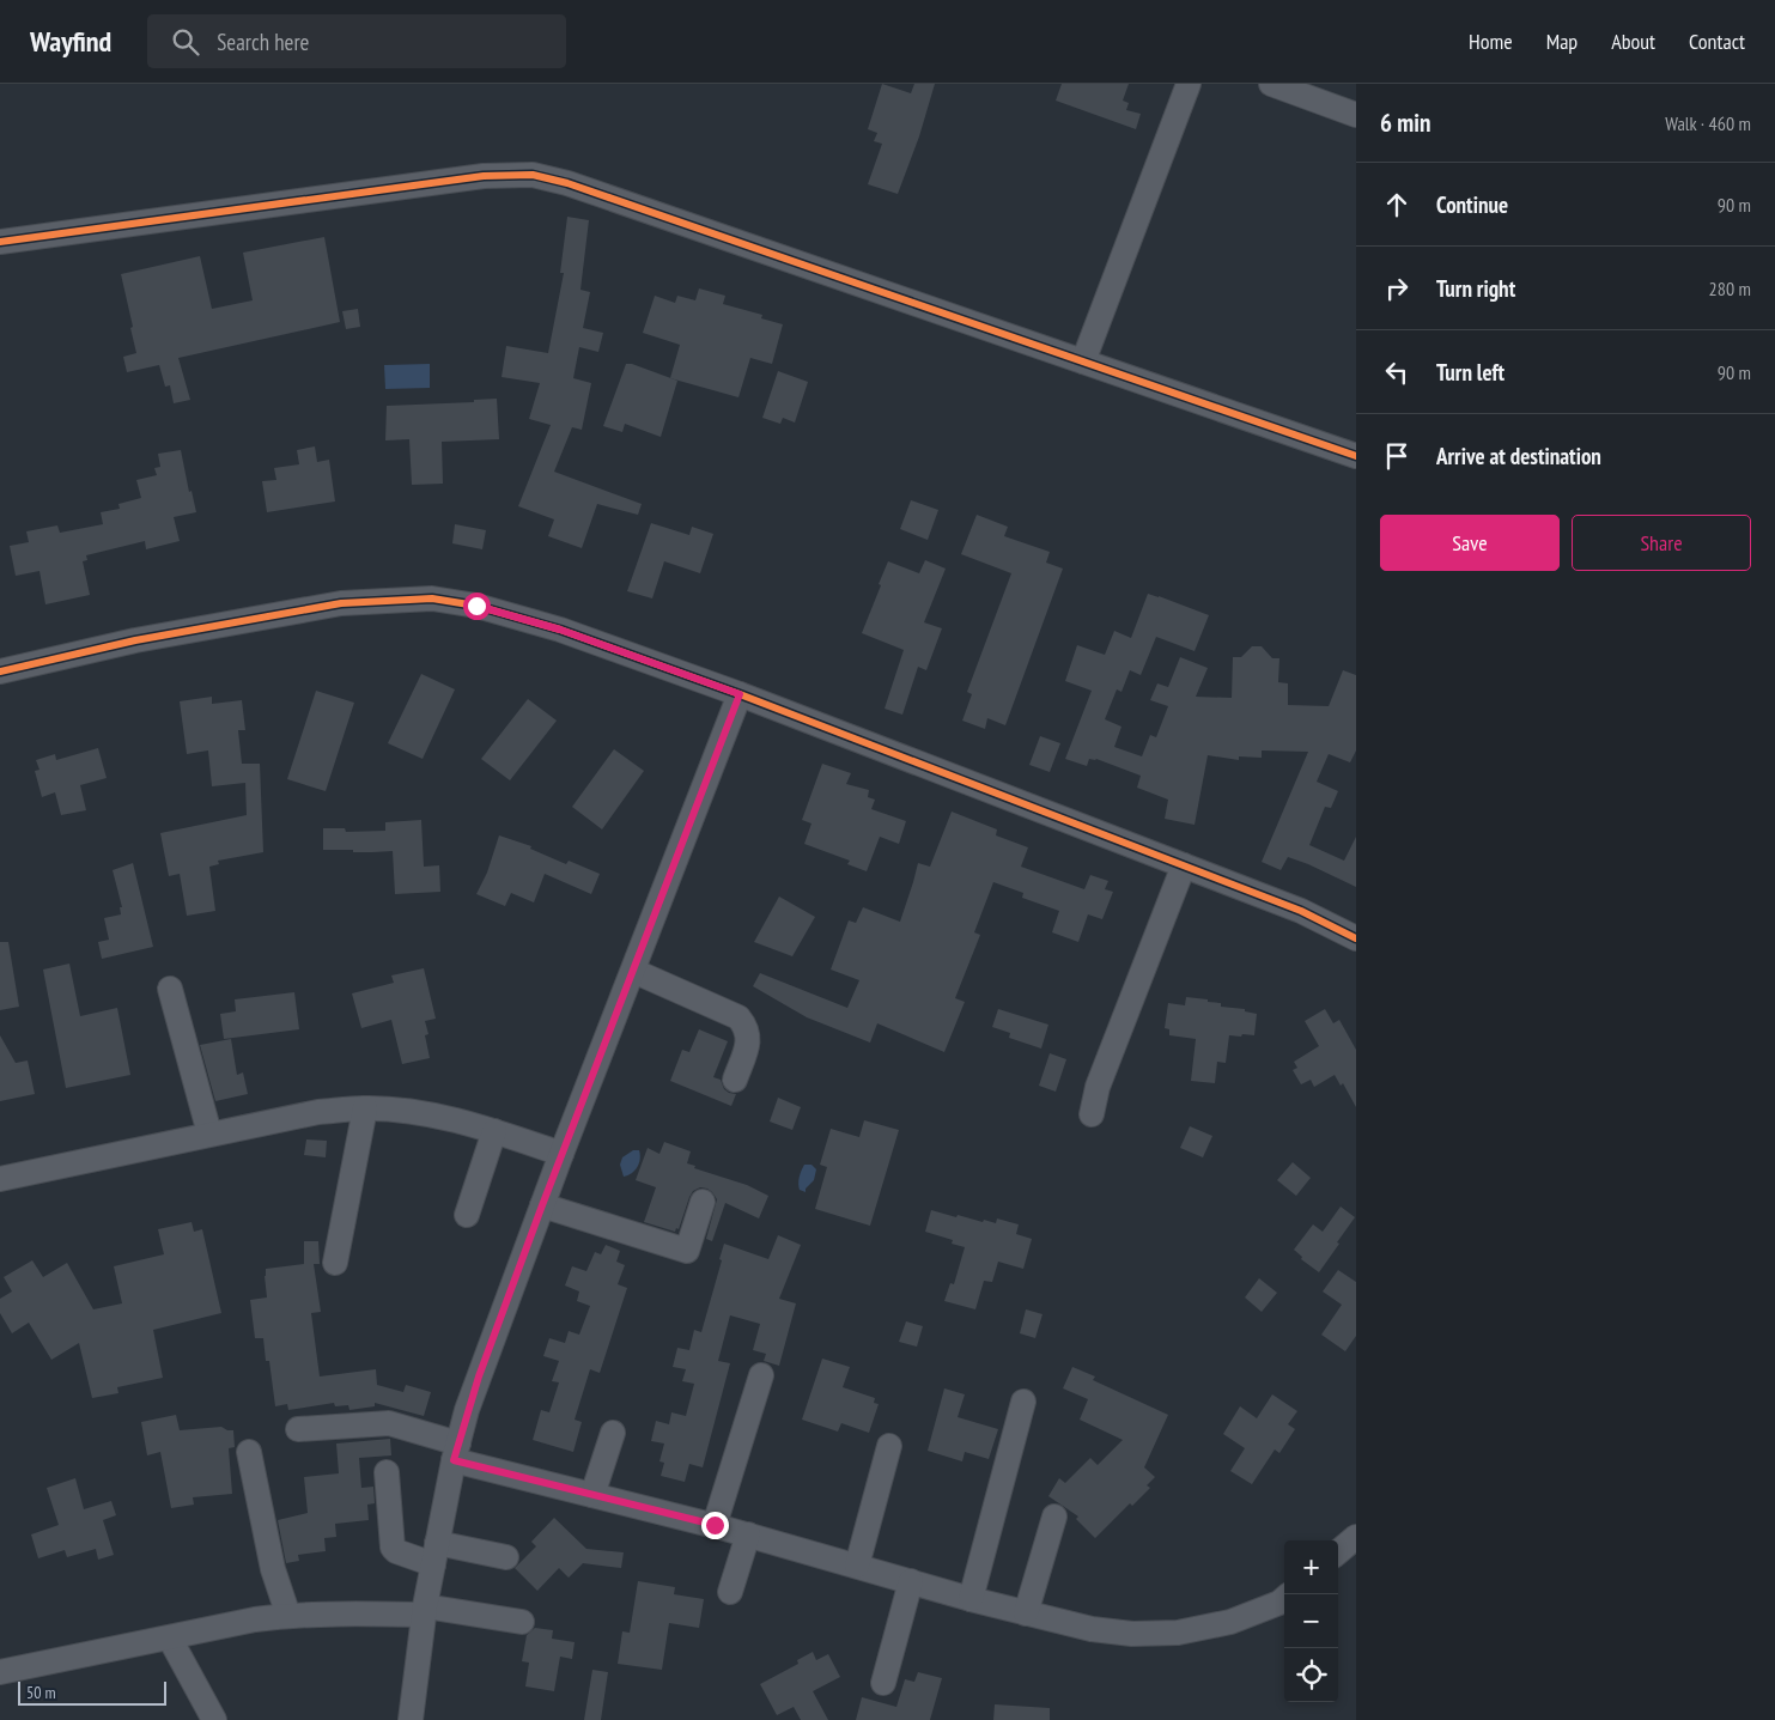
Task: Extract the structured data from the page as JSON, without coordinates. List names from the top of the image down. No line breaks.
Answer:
{"scale_bar":"50 m","page":{"header":"Wayfind","search":"Search here","nav":["Home","Map","About","Contact"],"heading":["6 min","Walk · 460 m"],"list":[["Continue","90 m"],["Turn right","280 m"],["Turn left","90 m"],"Arrive at destination"],"buttons":["Save","Share"],"map_buttons":["+","−"],"scale":"50 m"}}
